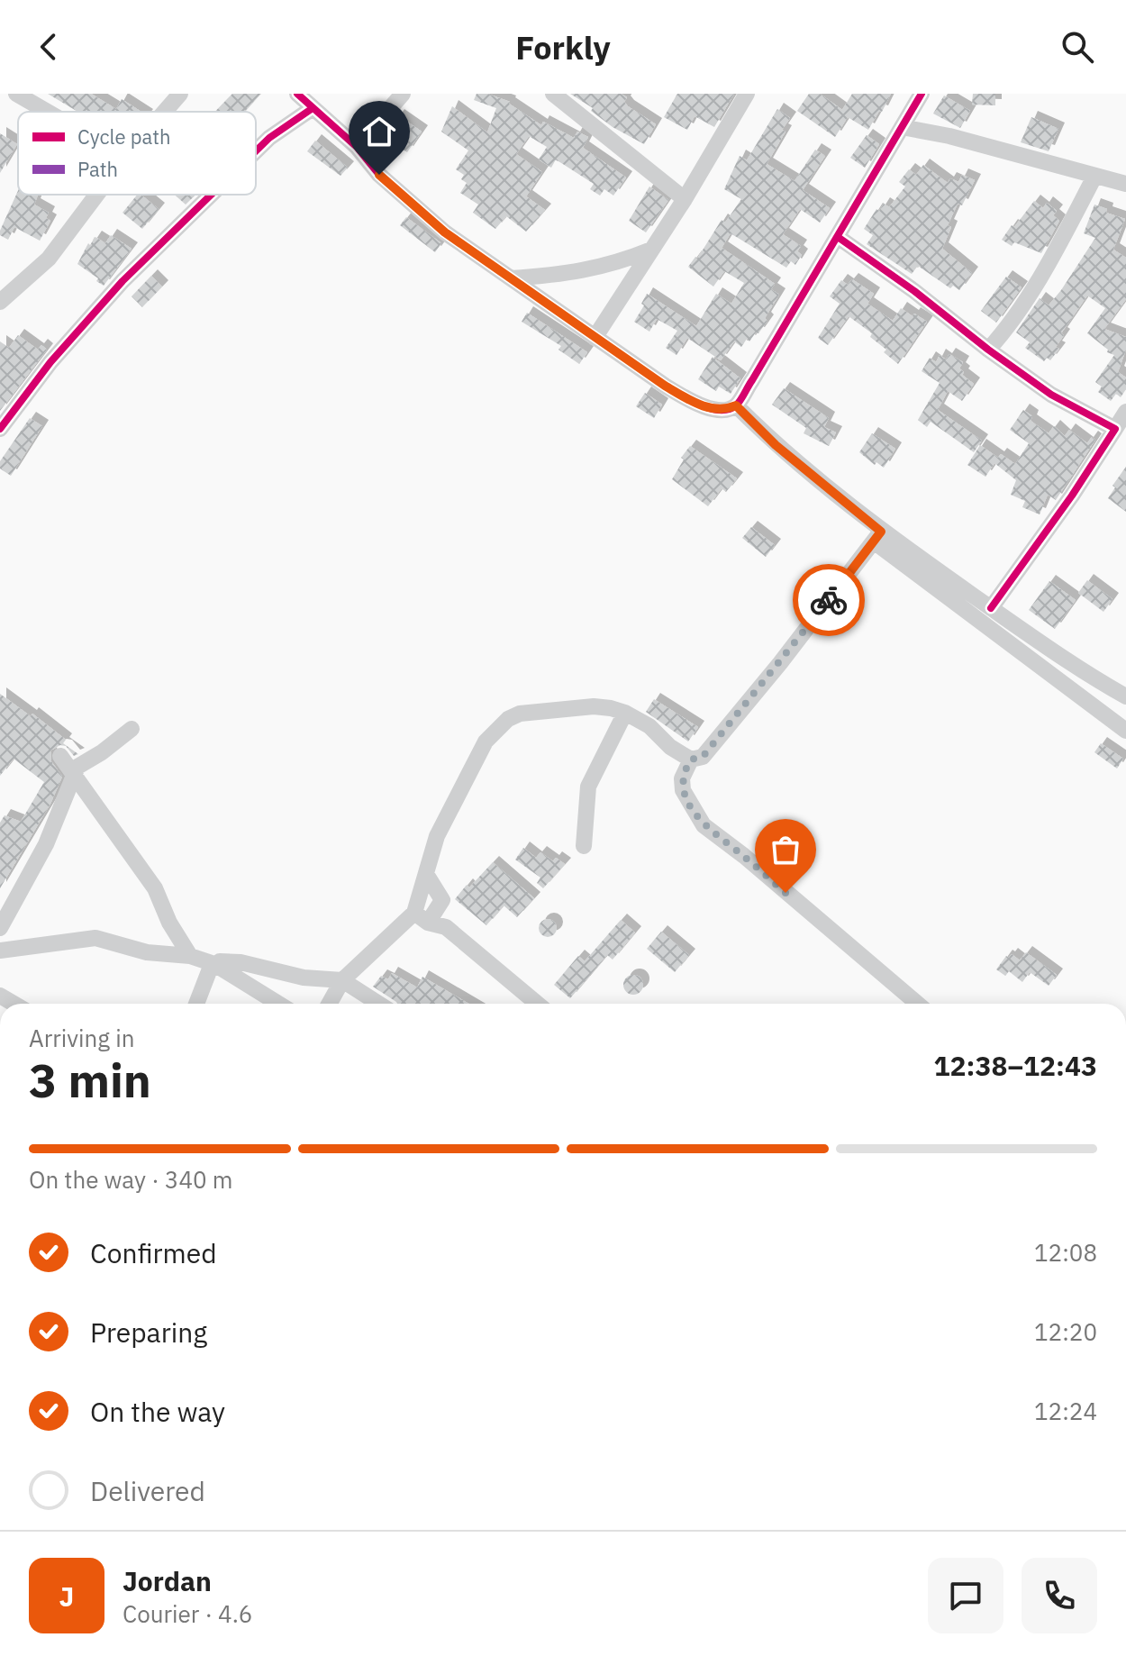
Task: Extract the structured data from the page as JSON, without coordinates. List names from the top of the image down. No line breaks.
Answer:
{"legend":["Cycle path","Path"],"page":{"header":"Forkly","heading":["3 min","Arriving in","12:38–12:43"],"panel":["Jordan","Courier · 4.6"],"bar":"On the way · 340 m","list":[["Confirmed","12:08"],["Preparing","12:20"],["On the way","12:24"],"Delivered"],"round":"J"}}
